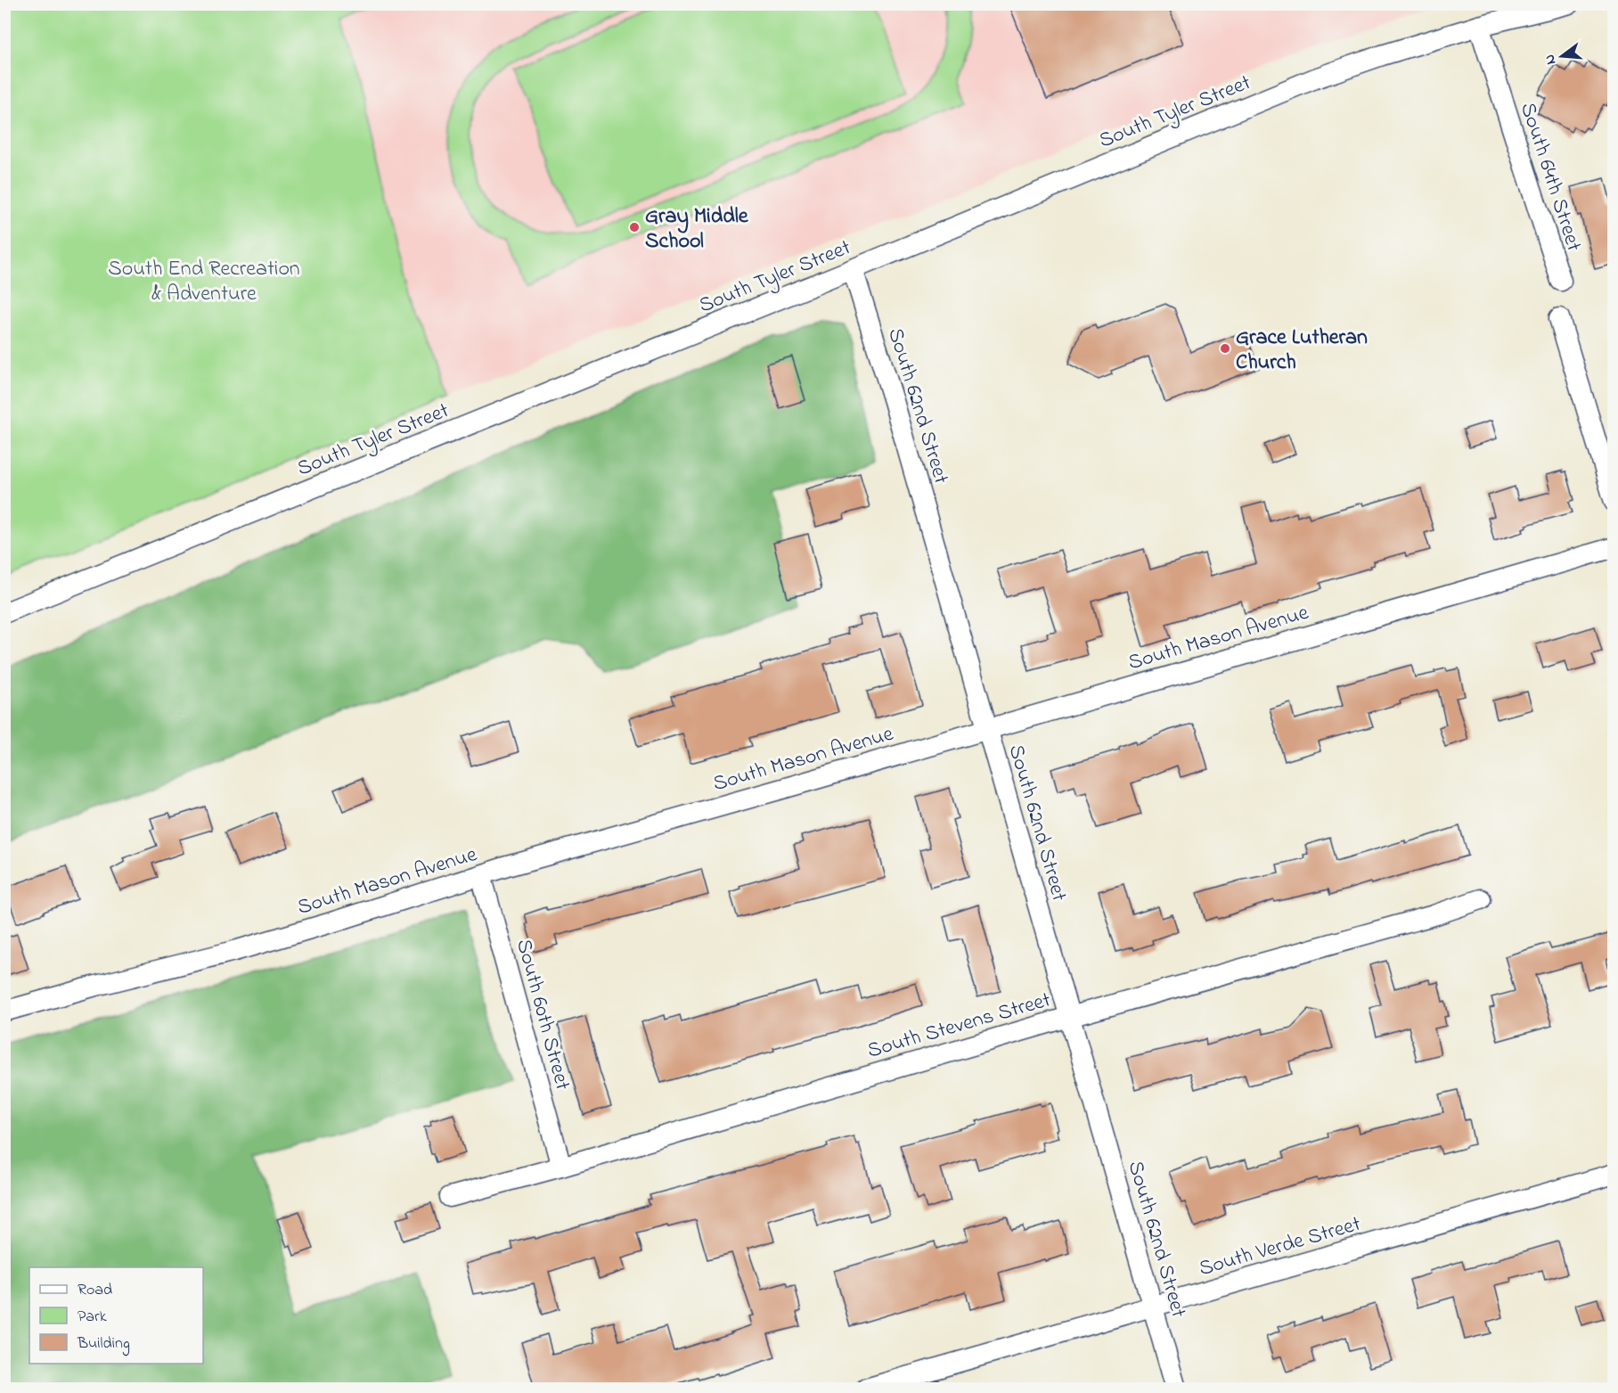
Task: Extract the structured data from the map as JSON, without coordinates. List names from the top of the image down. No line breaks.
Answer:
{"streets":{"street":["South Tyler Street","South 64th Street","South 62nd Street","South Mason Avenue","South 60th Street","South Stevens Street","South Verde Street"]},"crossings":[["South Tyler Street","South 64th Street"],["South Tyler Street","South 62nd Street"],["South 62nd Street","South Mason Avenue"],["South 62nd Street","South Stevens Street"],["South 62nd Street","South Verde Street"],["South Mason Avenue","South 60th Street"],["South 60th Street","South Stevens Street"]],"parks":["South End Recreation & Adventure"],"places":["Gray Middle School","Grace Lutheran Church"],"legend":["Road","Park","Building"],"north":"left"}
